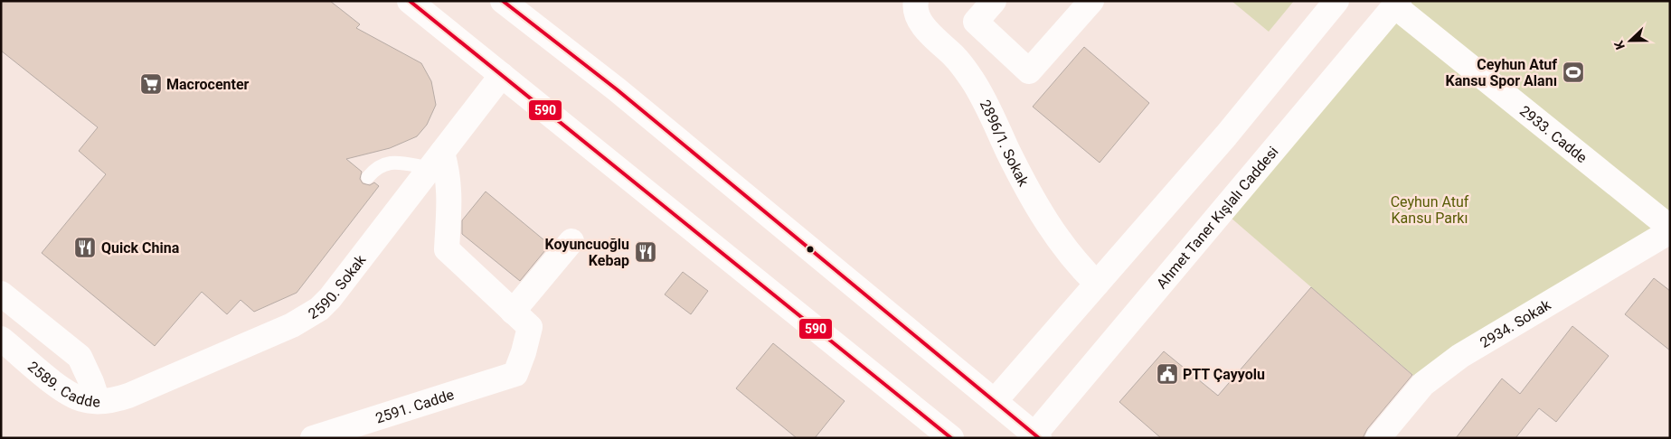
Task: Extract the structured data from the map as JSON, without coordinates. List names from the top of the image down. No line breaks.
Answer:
{"streets":{"street":["2933. Cadde","2896/1. Sokak","Ahmet Taner Kışlalı Caddesi","2590. Sokak","2934. Sokak","2589. Cadde","2591. Cadde"]},"crossings":[["2933. Cadde","Ahmet Taner Kışlalı Caddesi"],["2933. Cadde","2934. Sokak"],["2590. Sokak","2589. Cadde"]],"parks":["Ceyhun Atuf Kansu Parkı"],"places":{"sports":["Ceyhun Atuf Kansu Spor Alanı"],"supermarket":["Macrocenter"],"restaurant":["Quick China","Koyuncuoğlu Kebap"],"public building":["PTT Çayyolu"]},"lines":["transit line 590"],"north":"left"}
